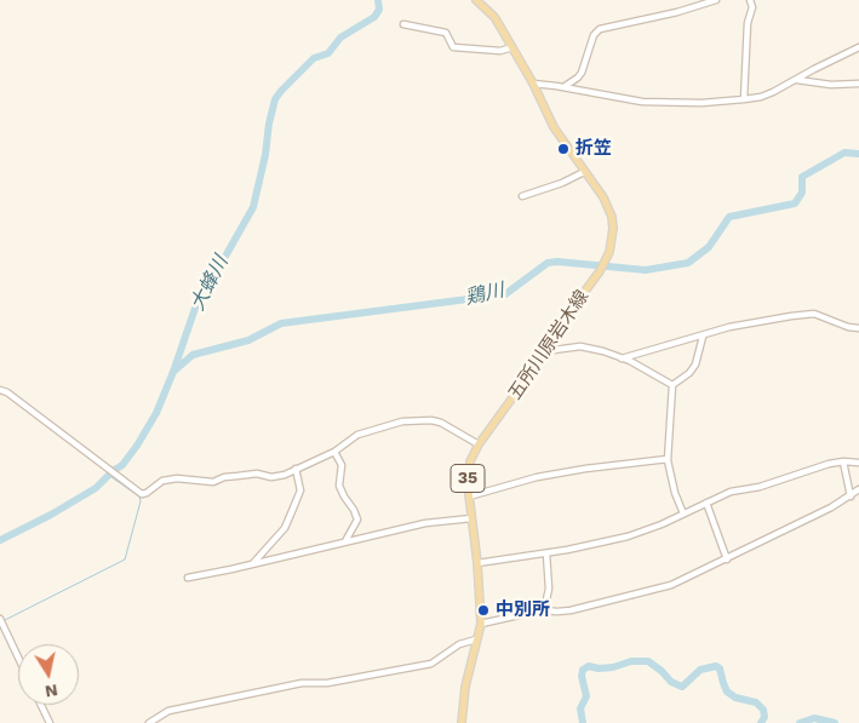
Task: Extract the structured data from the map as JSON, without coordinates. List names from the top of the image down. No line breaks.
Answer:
{"streets":{"main road":["五所川原岩木線","35"]},"water":["大蜂川","鶏川"],"places":["折笠","中別所"],"north":"bottom"}
